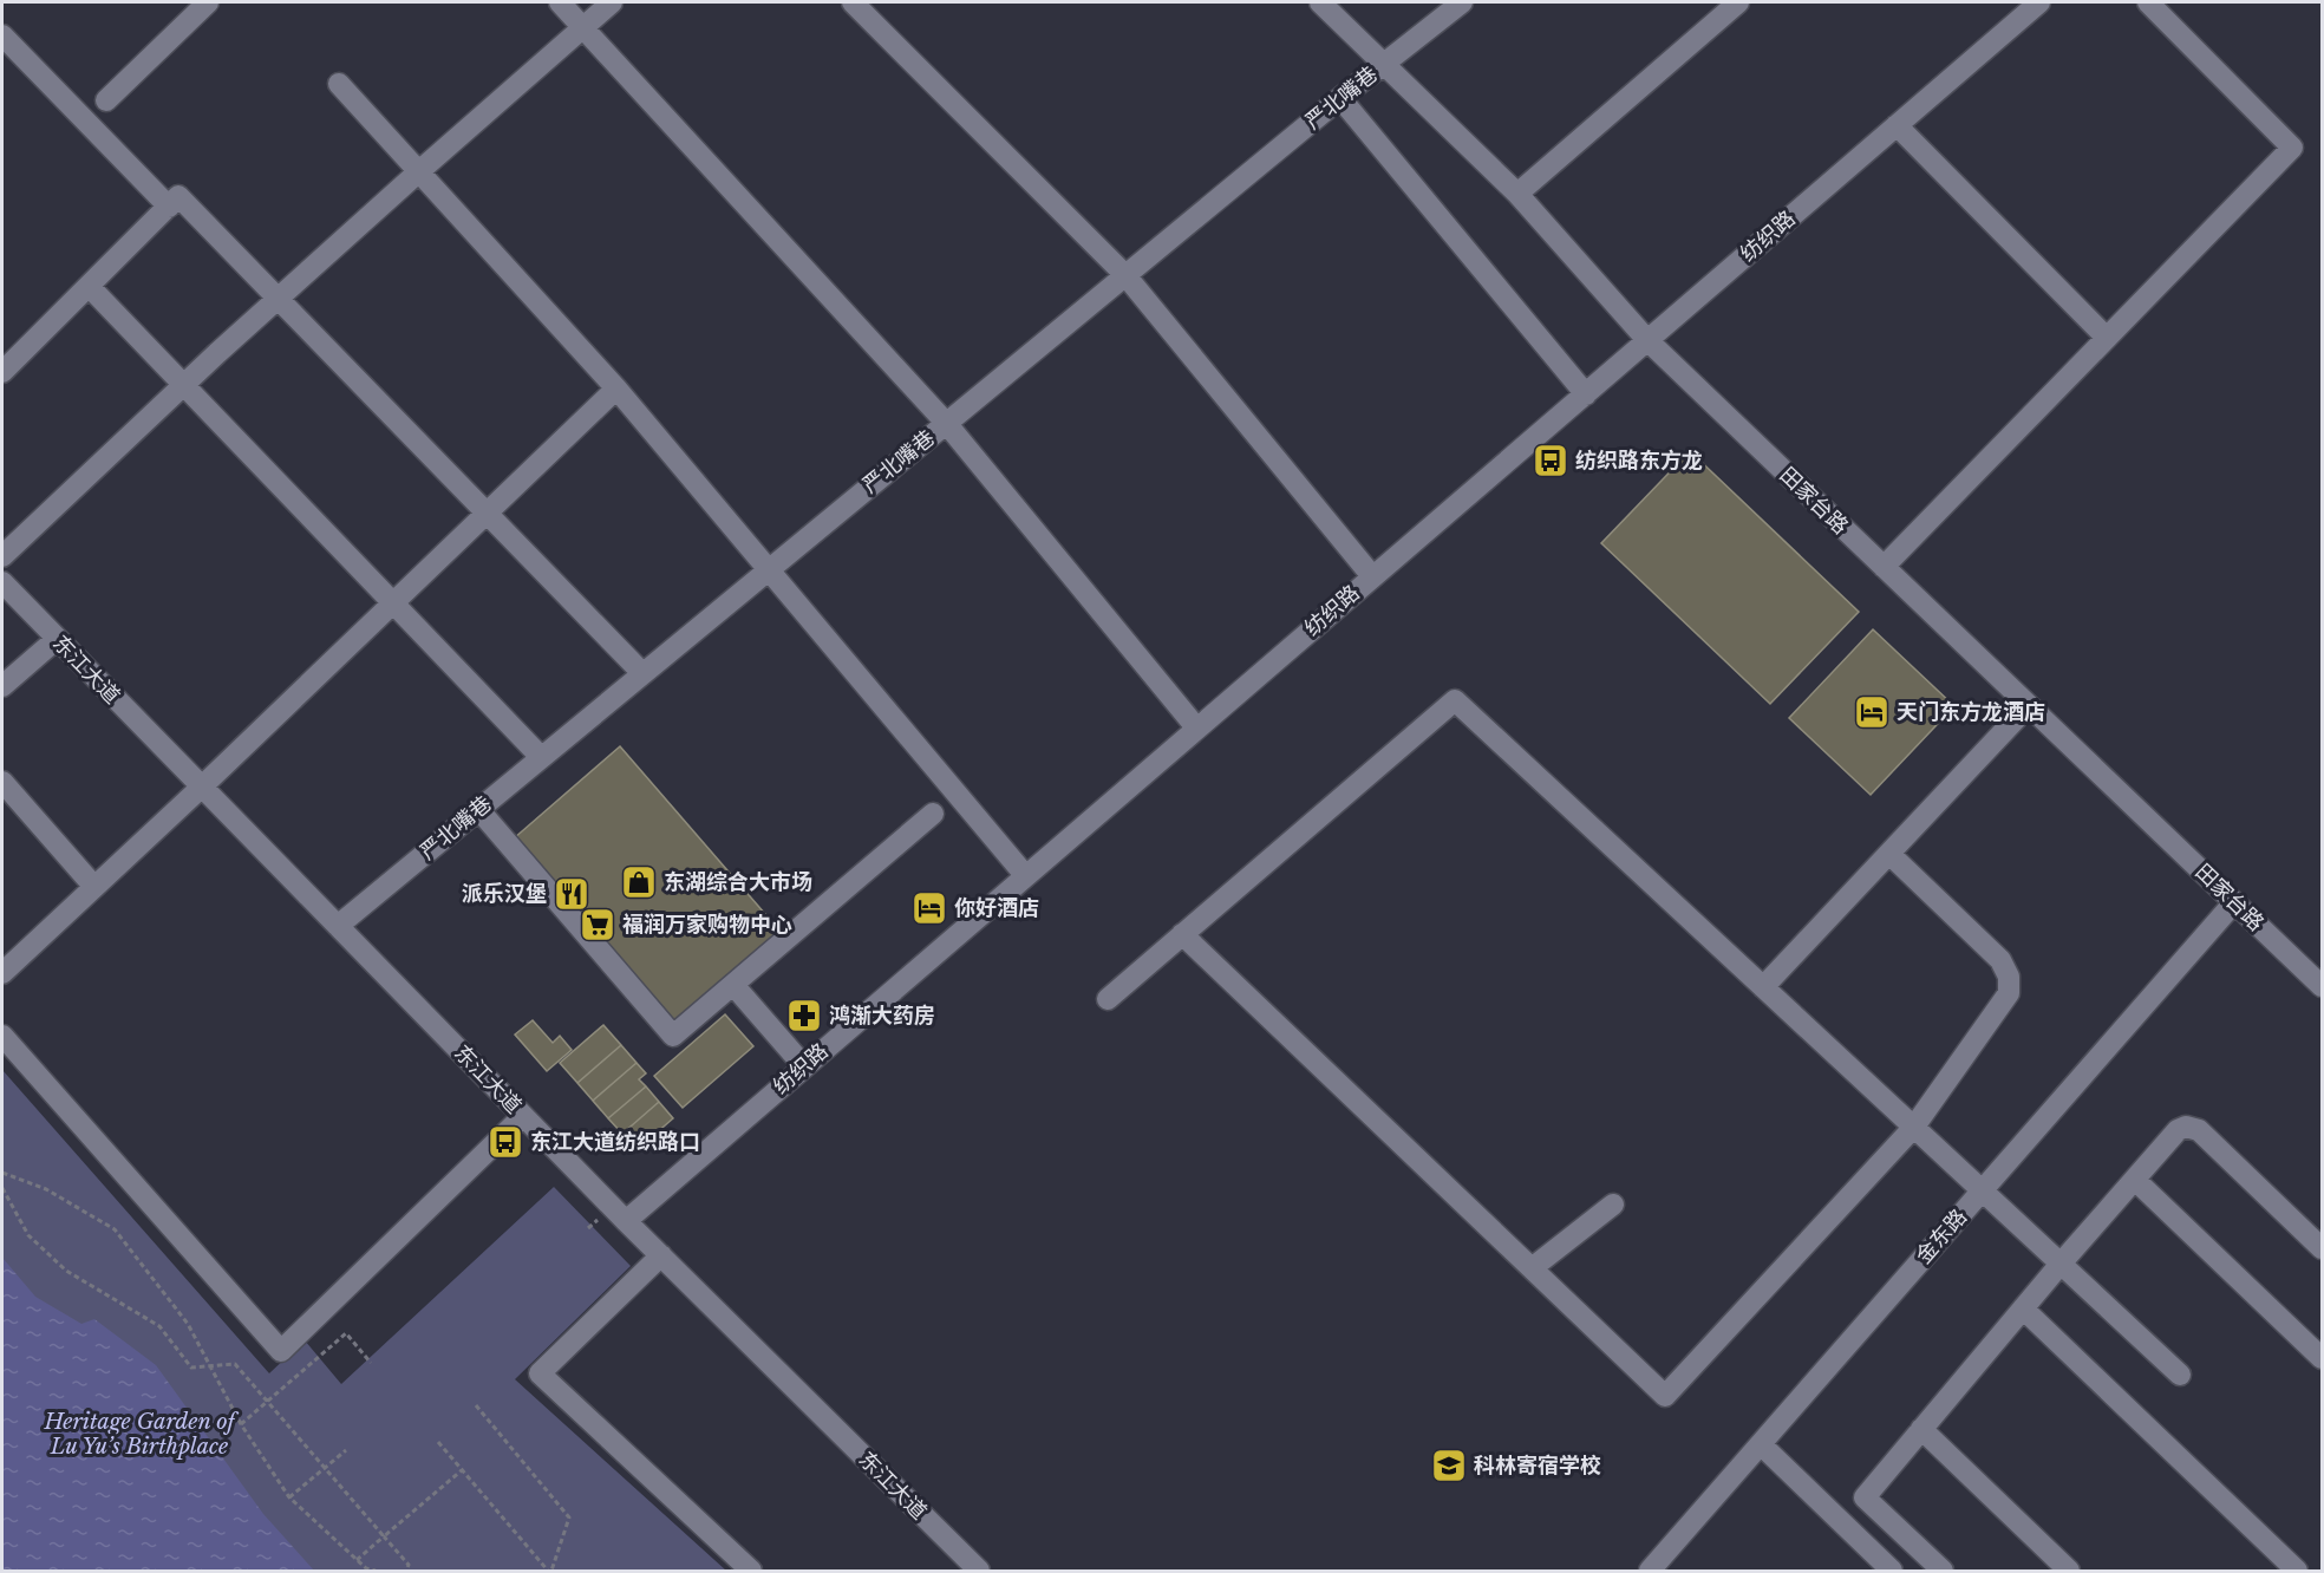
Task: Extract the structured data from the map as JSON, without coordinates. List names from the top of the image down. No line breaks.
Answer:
{"streets":{"street":["严北嘴巷","纺织路","田家台路","东江大道","金东路"]},"crossings":[["严北嘴巷","田家台路"],["严北嘴巷","东江大道"],["纺织路","田家台路"],["纺织路","东江大道"],["田家台路","金东路"]],"parks":["Heritage Garden of Lu Yu’s Birthplace"],"places":{"bus stop":["纺织路东方龙","东江大道纺织路口"],"hotel":["天门东方龙酒店","你好酒店"],"shop":["东湖综合大市场"],"restaurant":["派乐汉堡"],"supermarket":["福润万家购物中心"],"pharmacy":["鸿渐大药房"],"school or university":["科林寄宿学校"]}}
